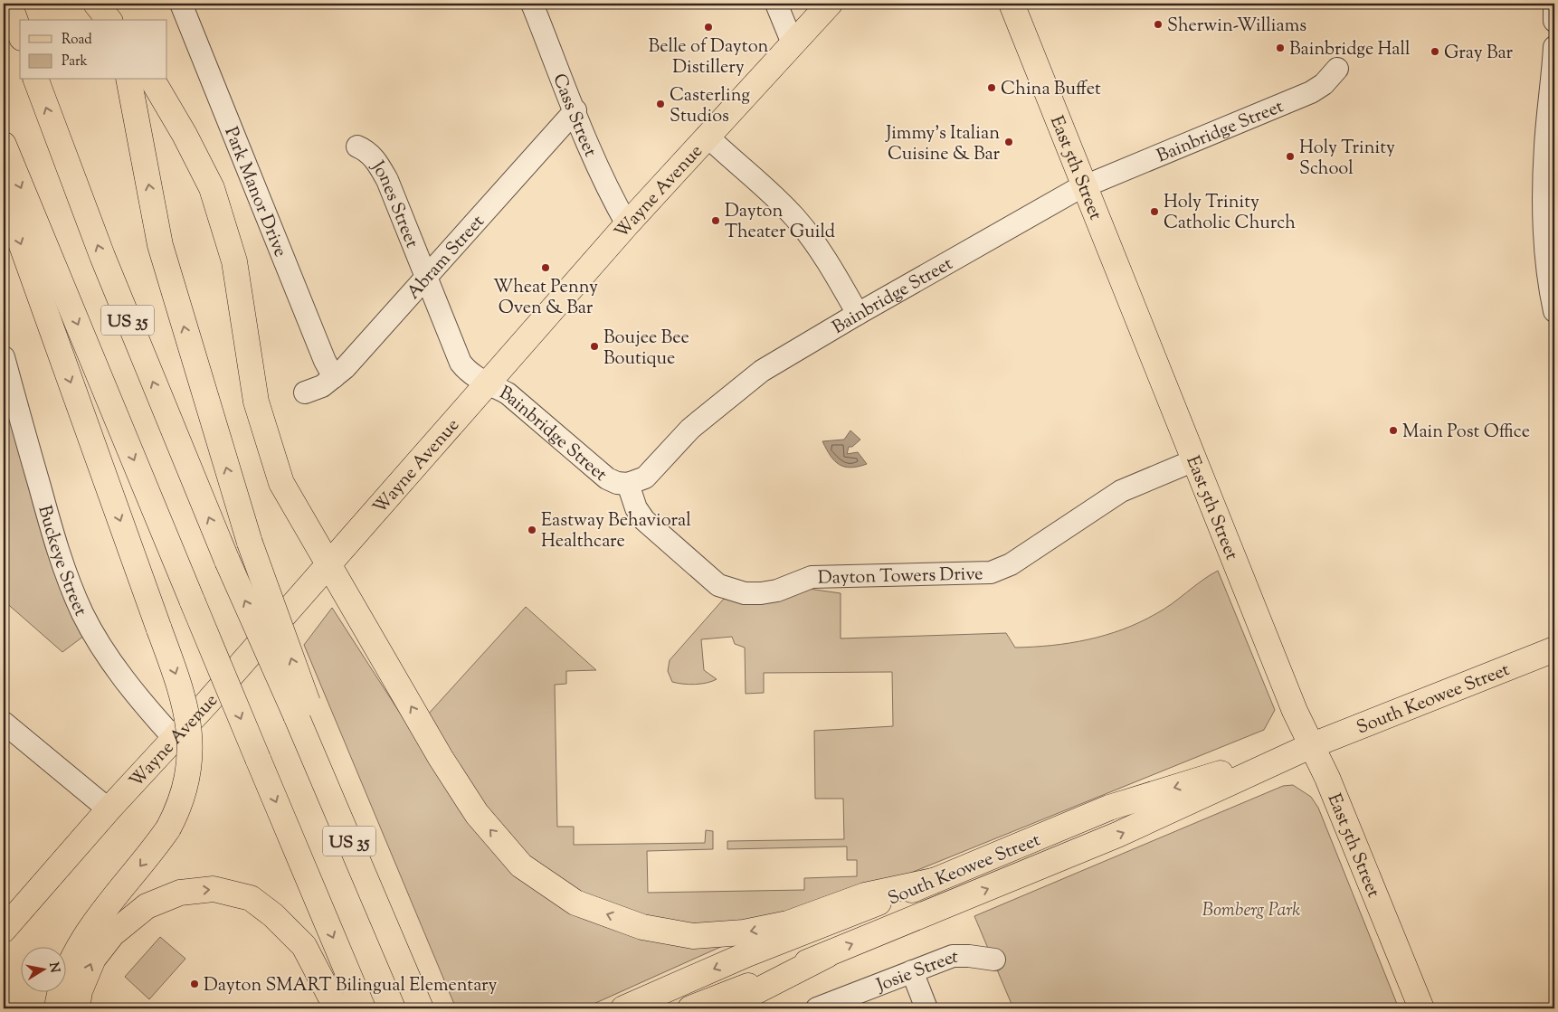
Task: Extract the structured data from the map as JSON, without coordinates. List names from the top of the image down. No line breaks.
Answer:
{"streets":{"main road":["East 5th Street","Wayne Avenue","US 35","South Keowee Street"],"street":["Cass Street","Bainbridge Street","Park Manor Drive","Jones Street","Abram Street","Buckeye Street","Dayton Towers Drive","Josie Street"]},"crossings":[["Cass Street","Wayne Avenue"],["Cass Street","Abram Street"],["Bainbridge Street","East 5th Street"],["Bainbridge Street","Wayne Avenue"],["Bainbridge Street","Jones Street"],["Bainbridge Street","Dayton Towers Drive"],["East 5th Street","Dayton Towers Drive"],["East 5th Street","South Keowee Street"],["Park Manor Drive","Abram Street"],["Wayne Avenue","Jones Street"],["Wayne Avenue","Buckeye Street"],["Jones Street","Abram Street"]],"parks":["Bomberg Park"],"places":["Sherwin-Williams","Belle of Dayton Distillery","Bainbridge Hall","Gray Bar","China Buffet","Casterling Studios","Jimmy’s Italian Cuisine & Bar","Holy Trinity School","Holy Trinity Catholic Church","Dayton Theater Guild","Wheat Penny Oven & Bar","Boujee Bee Boutique","Main Post Office","Eastway Behavioral Healthcare","Dayton SMART Bilingual Elementary"],"legend":["Road","Park"],"north":"right"}
